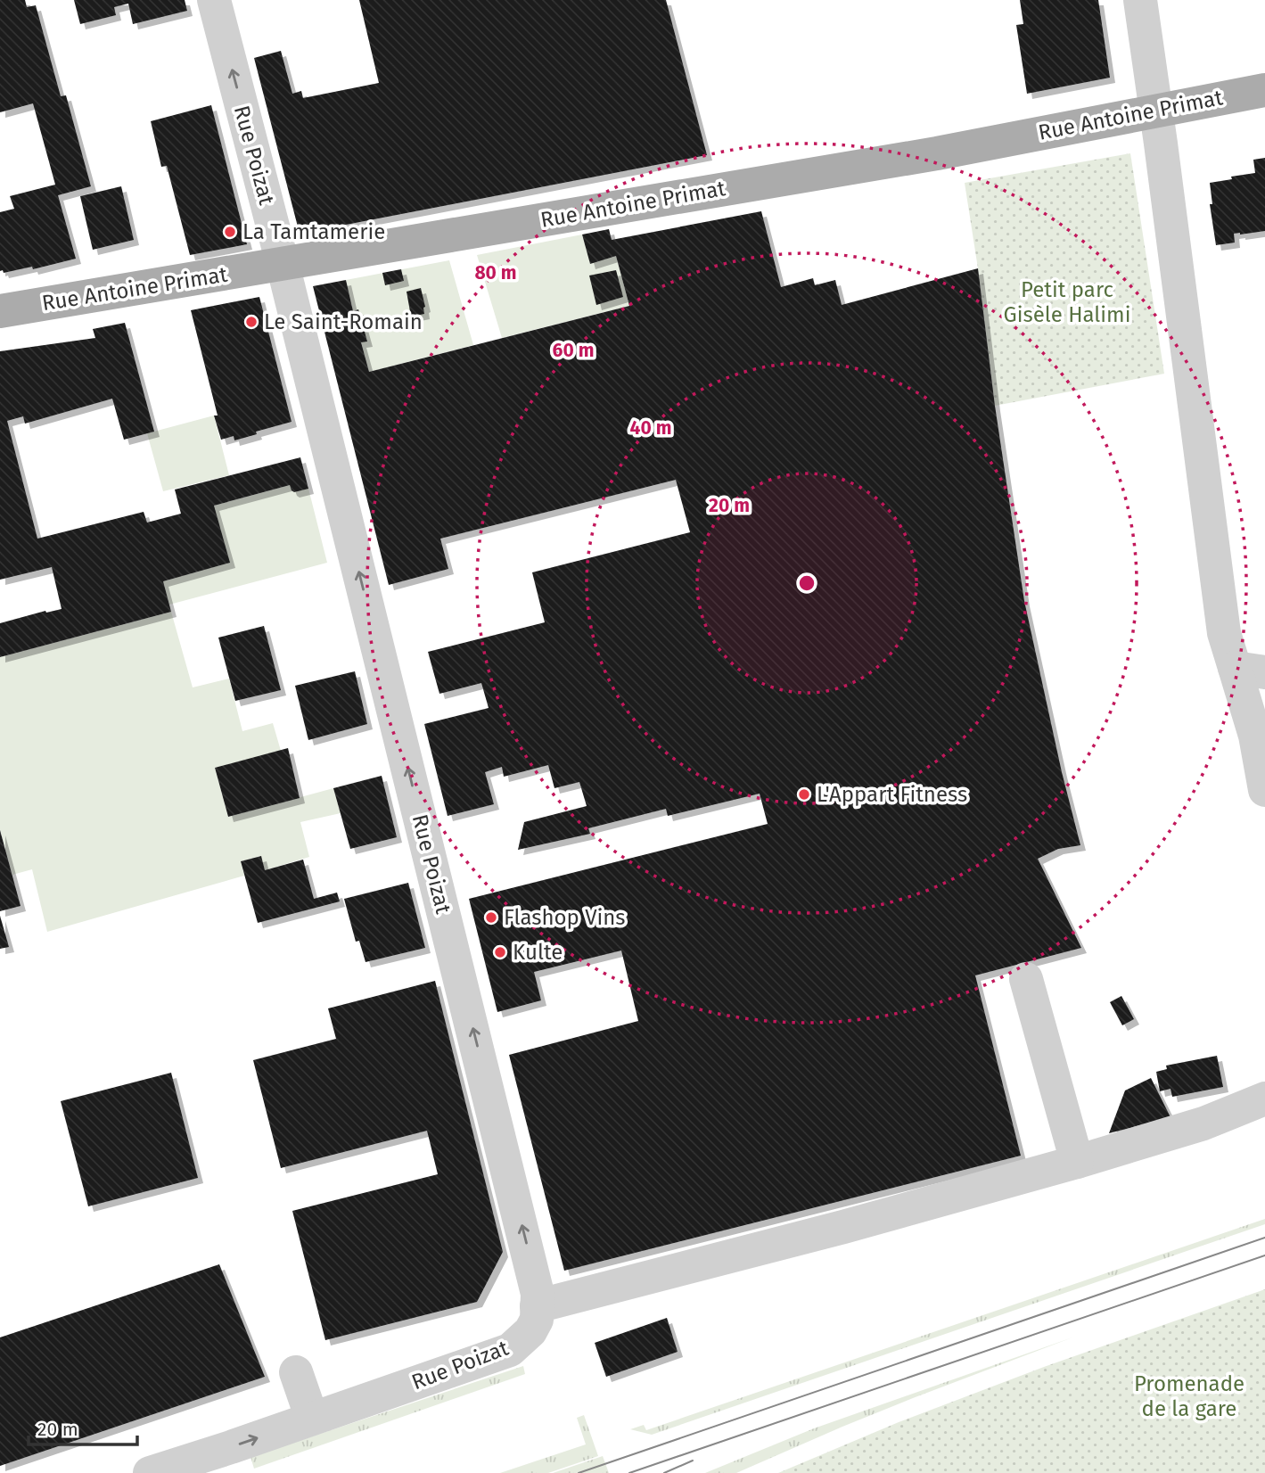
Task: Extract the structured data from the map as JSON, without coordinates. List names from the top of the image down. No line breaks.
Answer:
{"streets":{"main road":["Rue Antoine Primat"],"street":["Rue Poizat"]},"crossings":[["Rue Antoine Primat","Rue Poizat"]],"one_way":["Rue Poizat"],"parks":["Petit parc Gisèle Halimi","Promenade de la gare"],"places":["La Tamtamerie","Le Saint-Romain","L'Appart Fitness","Flashop Vins","Kulte"],"scale_bar":"20 m","rings":["80 m","60 m","40 m","20 m"]}
